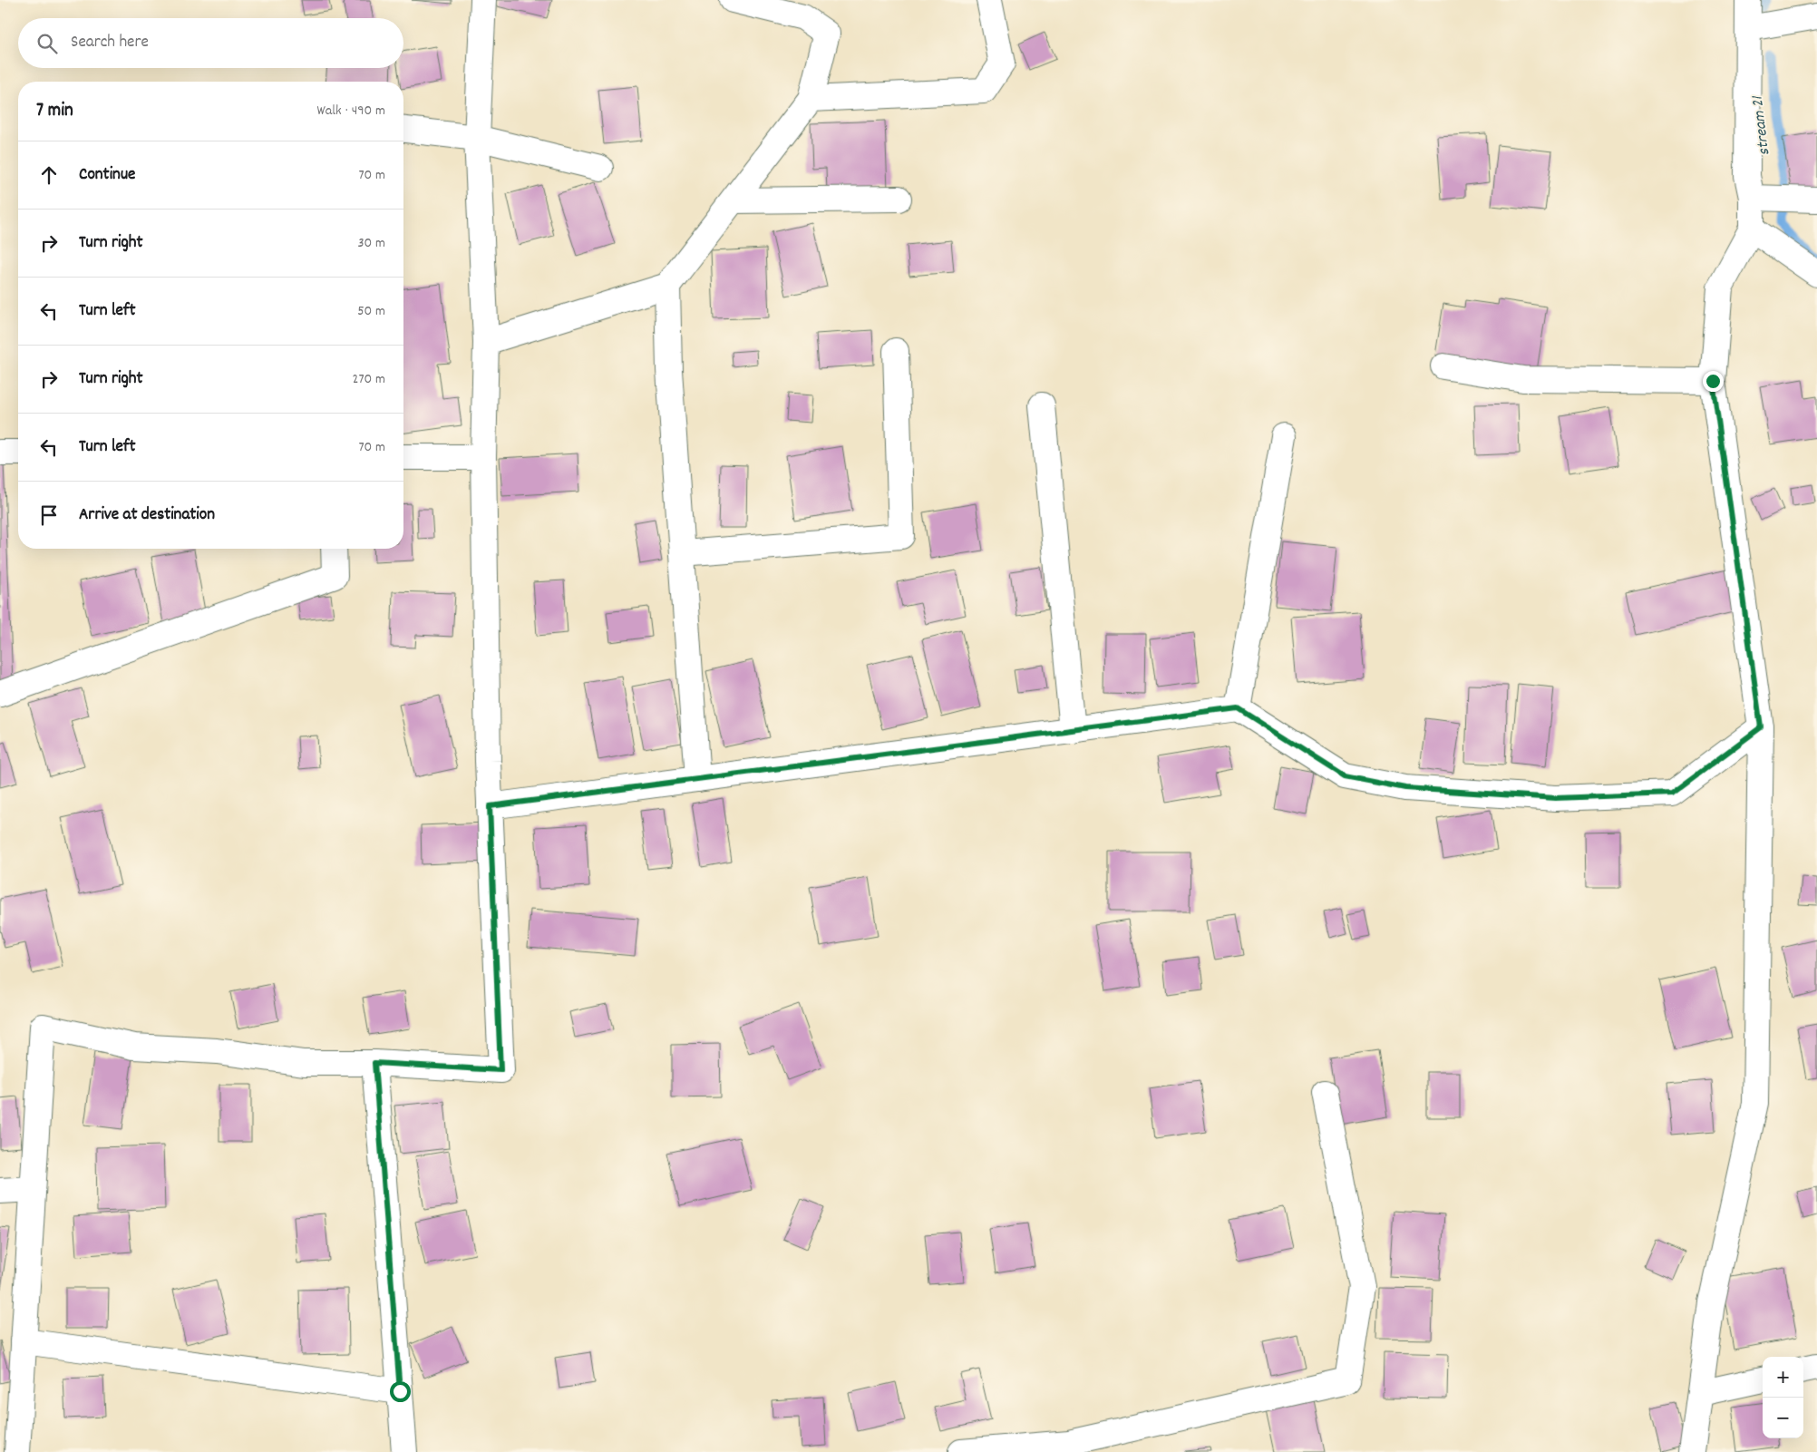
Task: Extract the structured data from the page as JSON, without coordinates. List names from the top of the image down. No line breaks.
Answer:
{"water":["stream 21"],"page":{"search":"Search here","heading":["7 min","Walk · 490 m"],"list":[["Continue","70 m"],["Turn right","30 m"],["Turn left","50 m"],["Turn right","270 m"],["Turn left","70 m"],"Arrive at destination"],"map_buttons":["+","−"]}}
